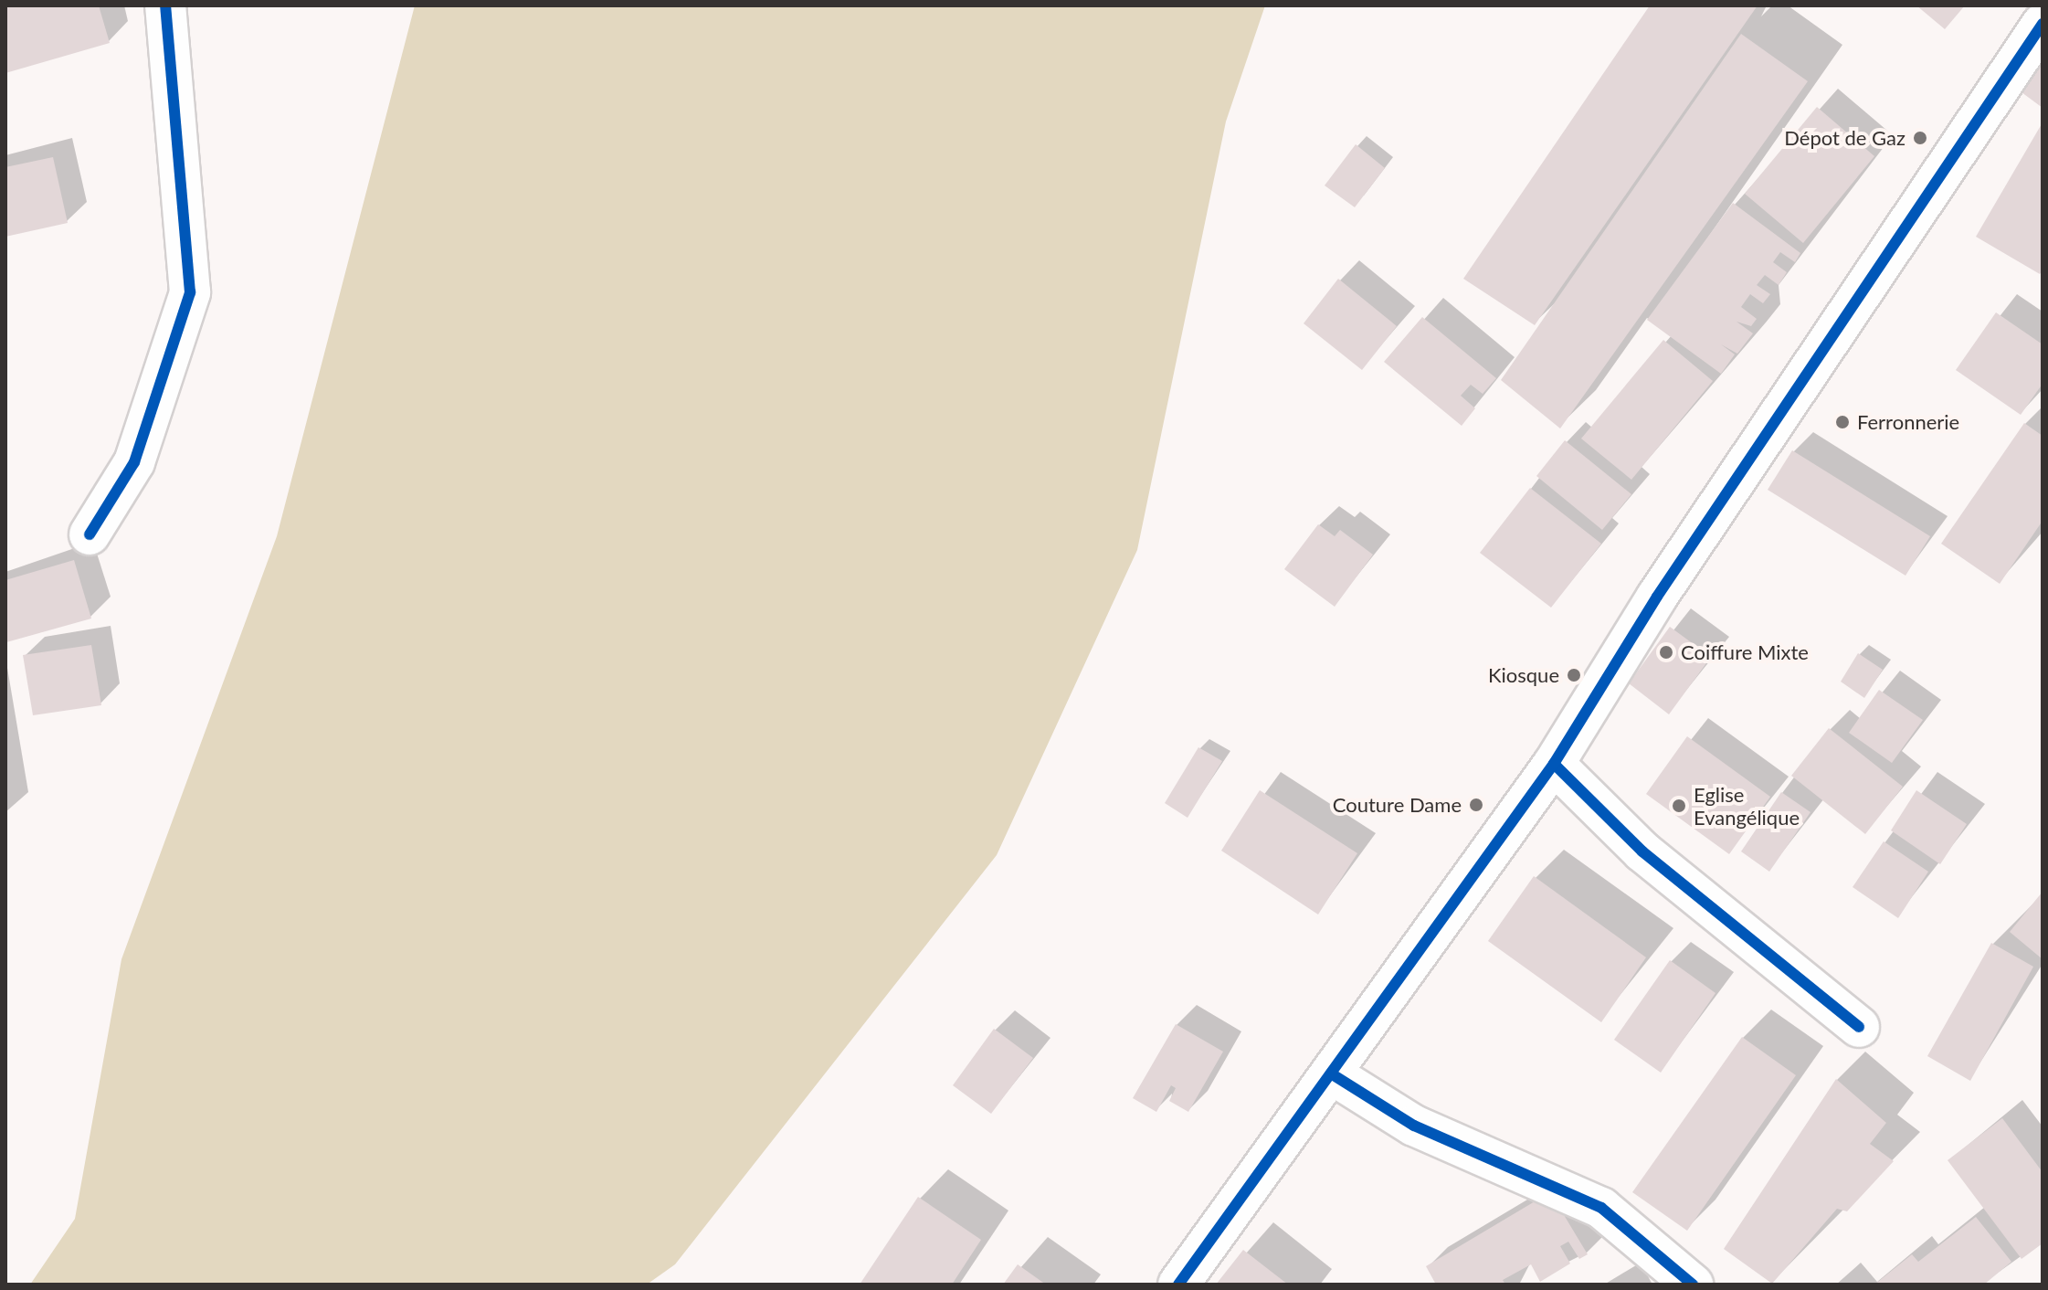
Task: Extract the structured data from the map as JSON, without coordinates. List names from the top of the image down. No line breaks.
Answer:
{"places":["Dépot de Gaz","Ferronnerie","Coiffure Mixte","Kiosque","Couture Dame","Eglise Evangélique"]}
